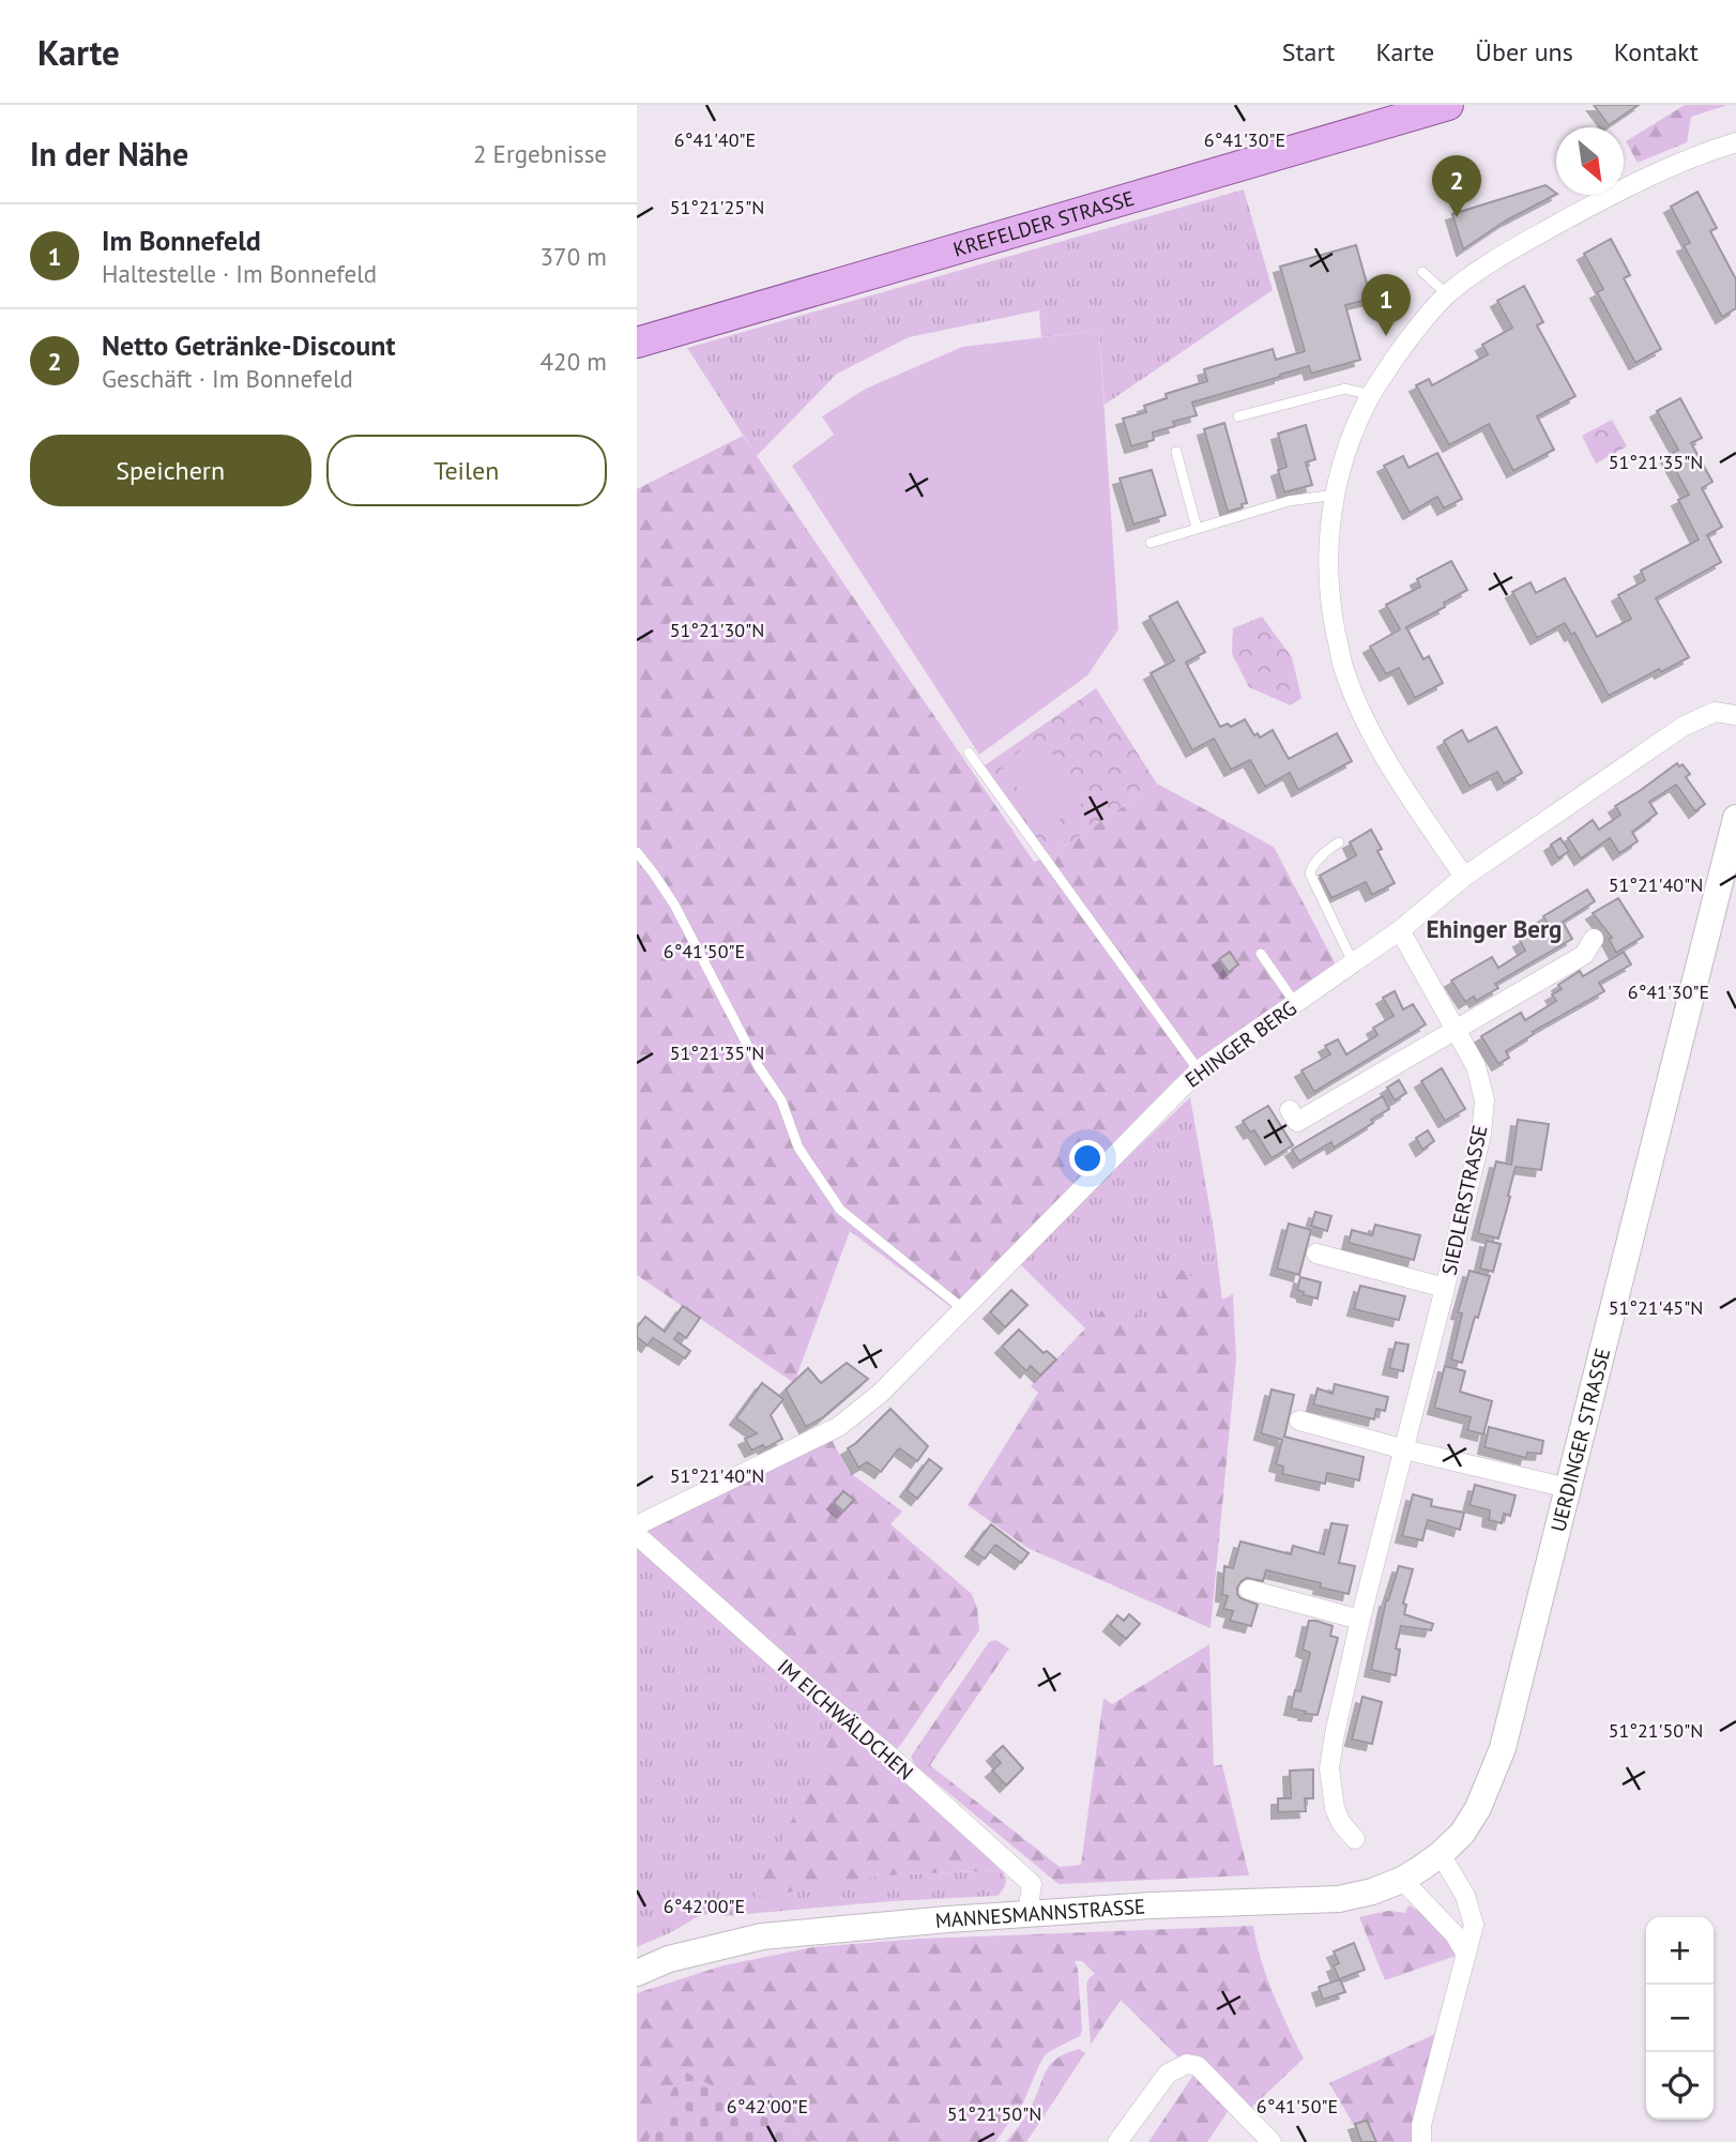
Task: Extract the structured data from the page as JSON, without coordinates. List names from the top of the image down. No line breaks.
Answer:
{"streets":{"main road":["KREFELDER STRASSE","UERDINGER STRASSE","MANNESMANNSTRASSE"],"street":["EHINGER BERG","SIEDLERSTRASSE","IM EICHWÄLDCHEN"]},"crossings":[["EHINGER BERG","SIEDLERSTRASSE"],["UERDINGER STRASSE","MANNESMANNSTRASSE"],["IM EICHWÄLDCHEN","MANNESMANNSTRASSE"]],"districts":["Ehinger Berg"],"north":"bottom right","page":{"header":"Karte","nav":["Start","Karte","Über uns","Kontakt"],"heading":["In der Nähe","2 Ergebnisse"],"pins":["2","1"],"list":[{"mark":"1","name":"Im Bonnefeld","note":"Haltestelle · Im Bonnefeld","value":"370 m"},{"mark":"2","name":"Netto Getränke-Discount","note":"Geschäft · Im Bonnefeld","value":"420 m"}],"buttons":["Speichern","Teilen"],"map_buttons":["+","−"]},"coordinates":["6°41'40\"E","6°41'30\"E","51°21'25\"N","51°21'35\"N","51°21'30\"N","51°21'40\"N","6°41'50\"E","51°21'45\"N","51°21'50\"N","6°42'00\"E"]}
